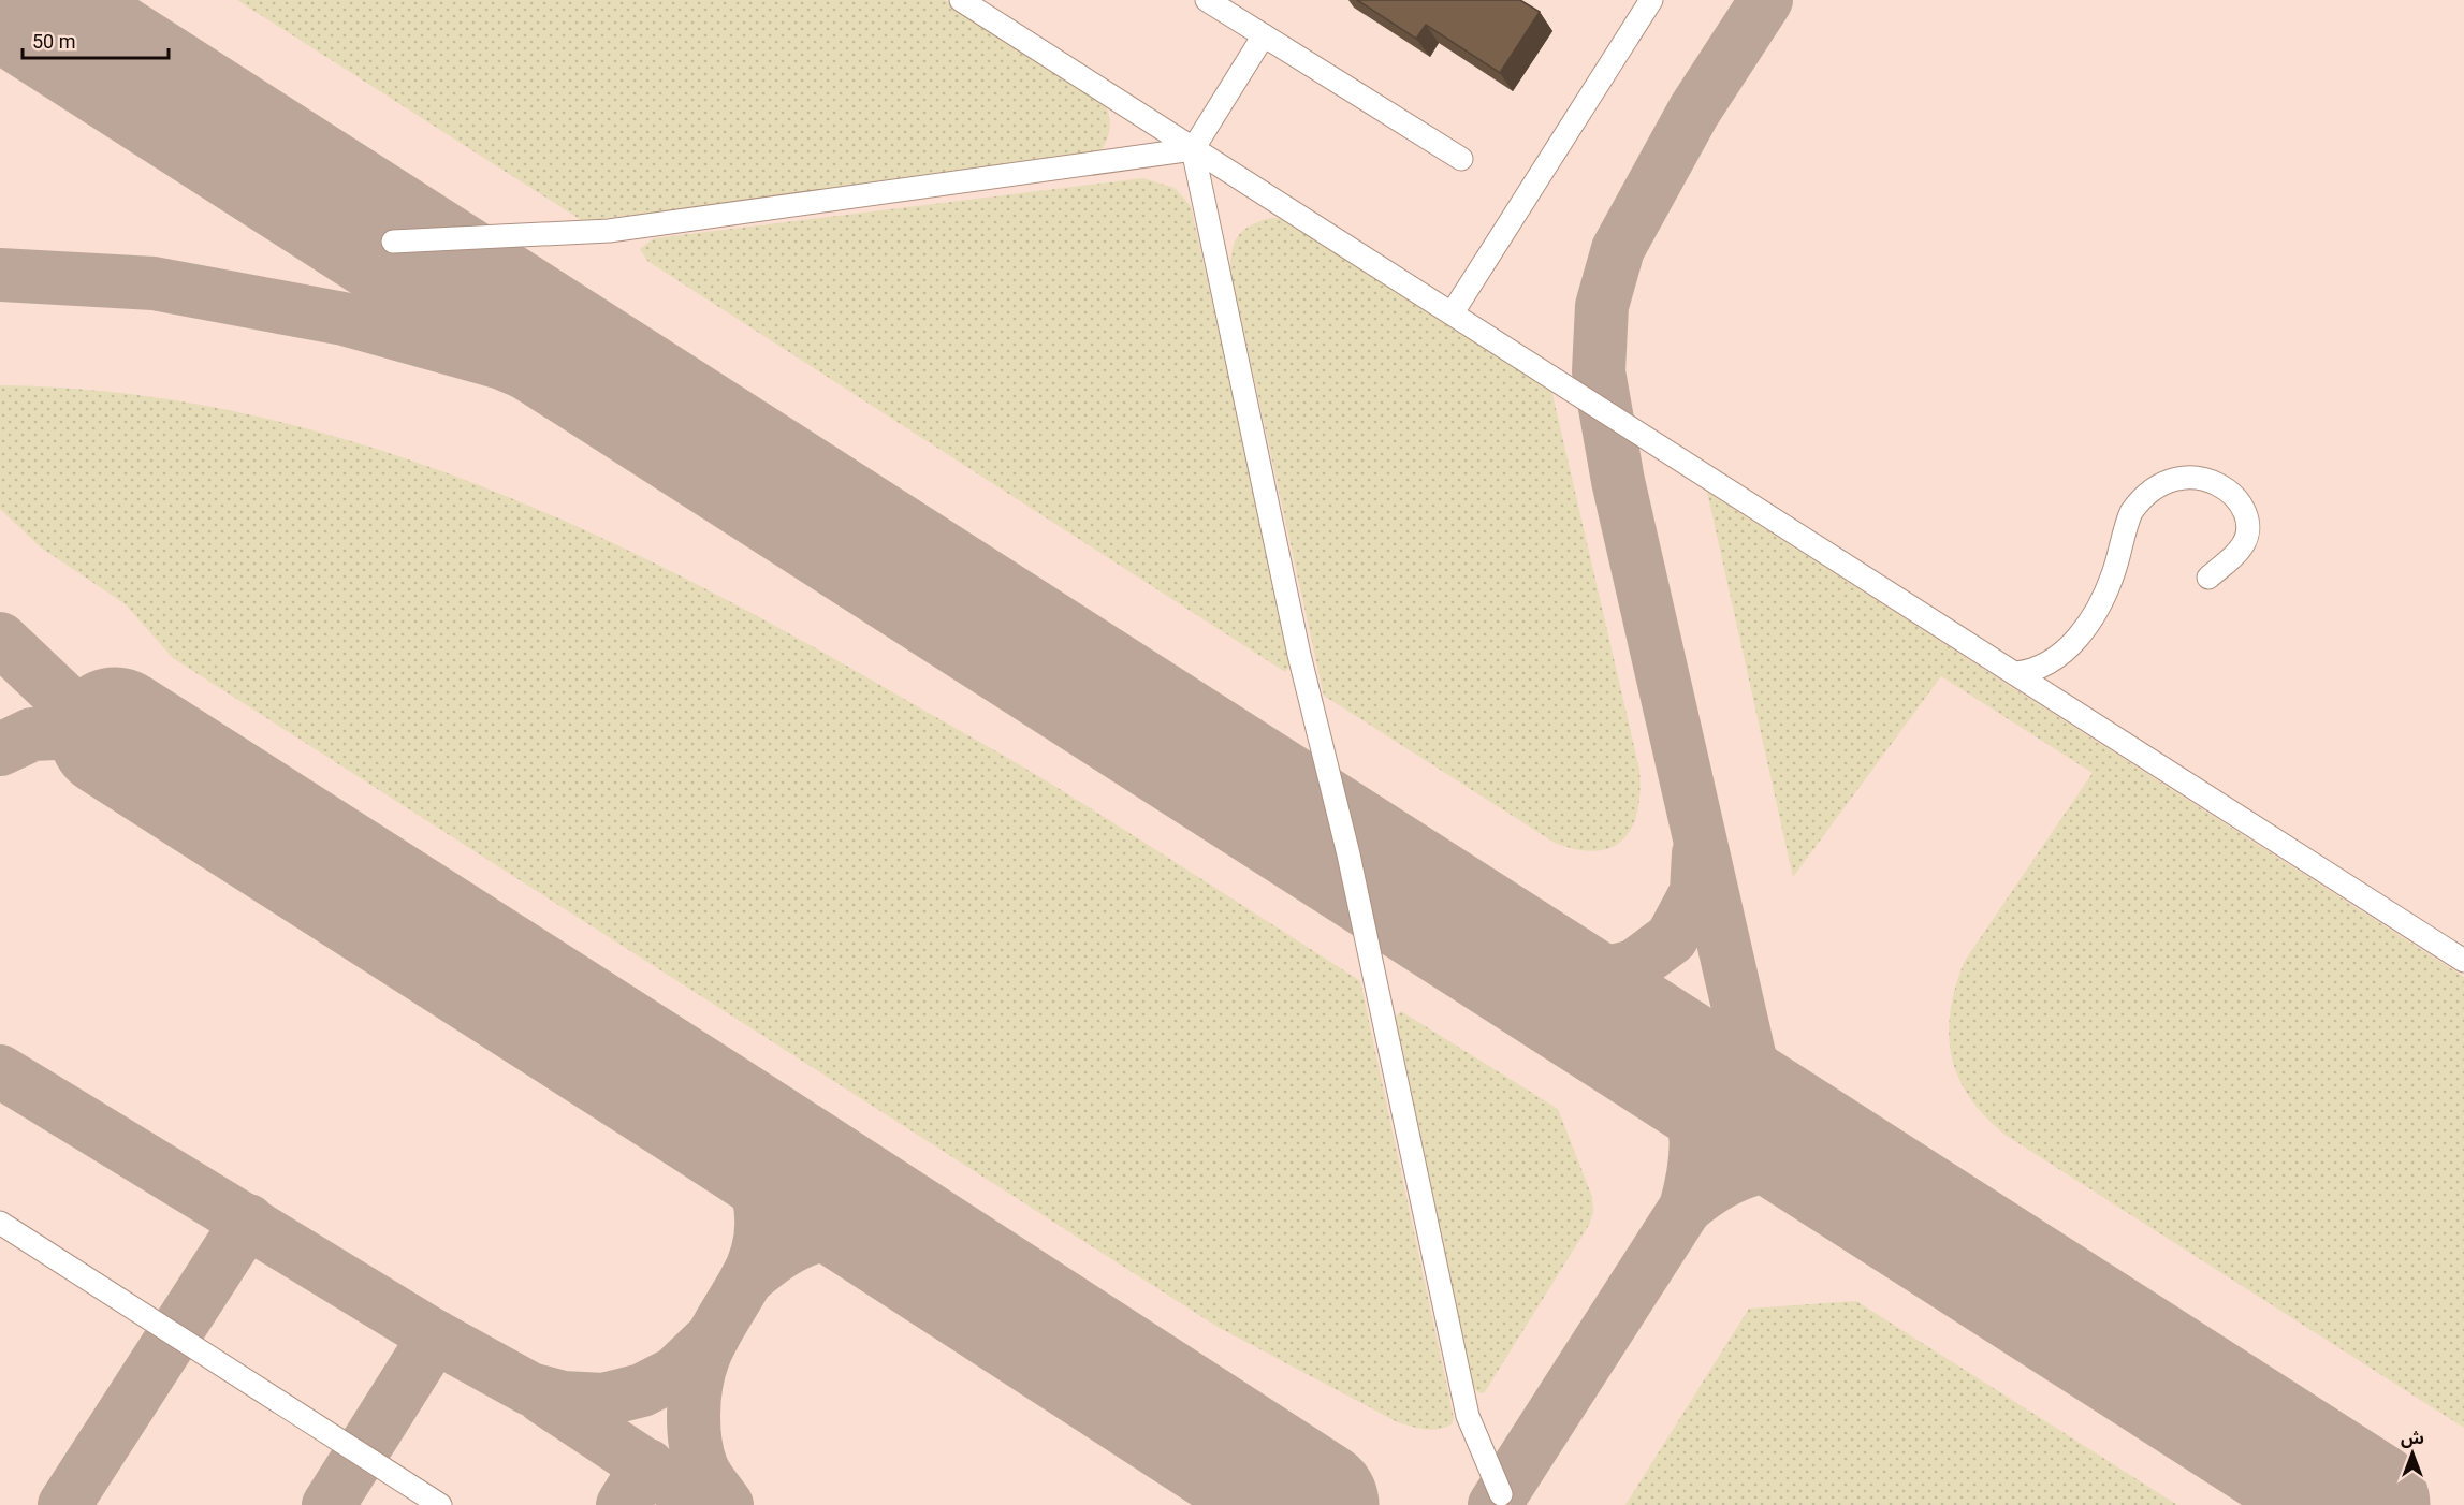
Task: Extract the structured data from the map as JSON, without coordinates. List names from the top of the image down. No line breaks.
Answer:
{"scale_bar":"50 m","north":"top"}
